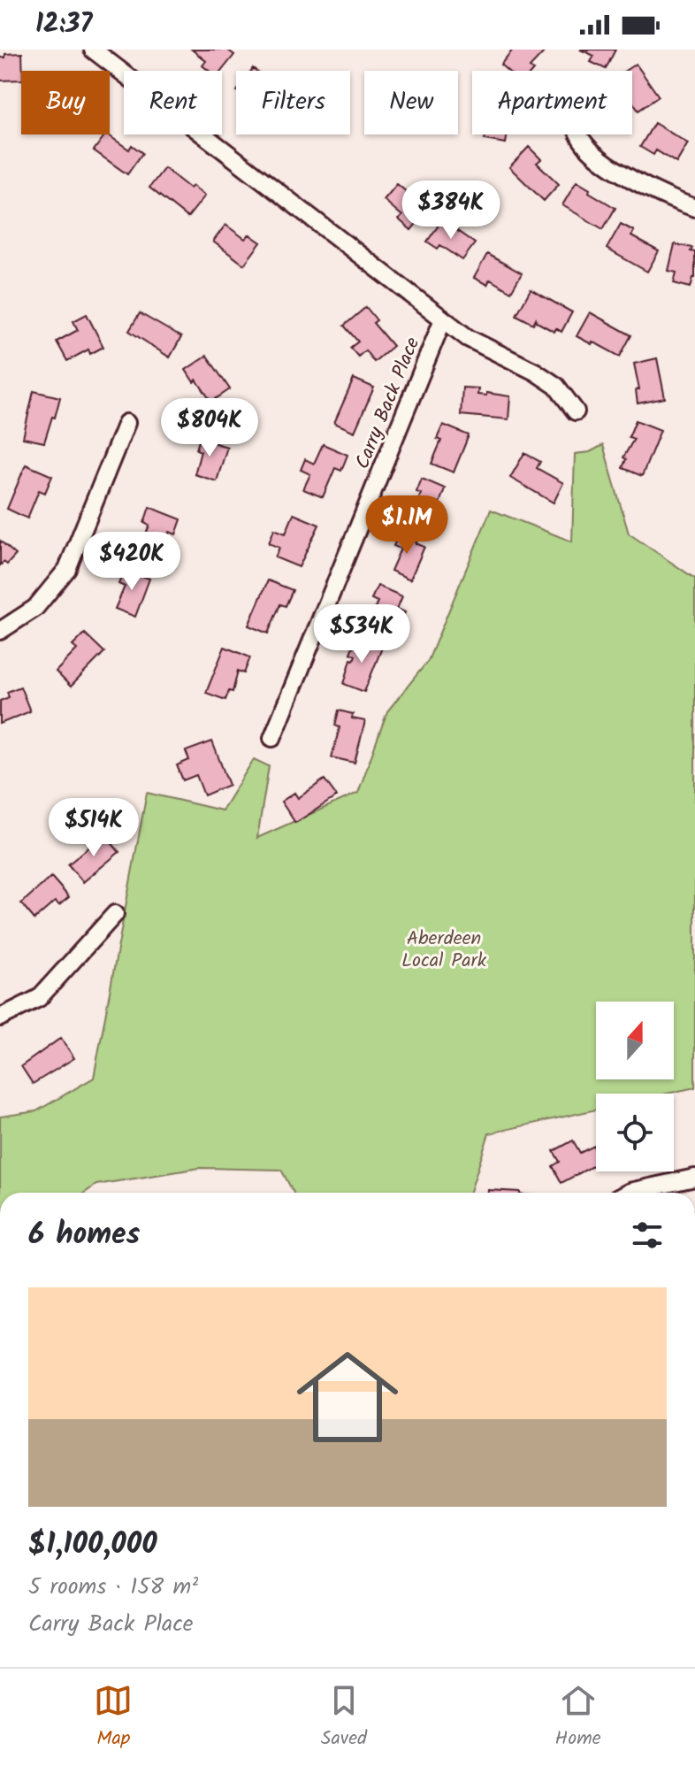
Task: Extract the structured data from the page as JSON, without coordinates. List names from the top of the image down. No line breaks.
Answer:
{"streets":{"street":["Carry Back Place"]},"parks":["Aberdeen Local Park"],"north":"top","page":{"status":"12:37","chip":["Buy","Rent","Filters","New","Apartment"],"price":["$384K","$804K","$1.1M","$420K","$534K","$514K"],"heading":"6 homes","list":[{"name":"$1,100,000","note":"5 rooms · 158 m² · Carry Back Place"}],"tabs":["Map","Saved","Home"]}}
